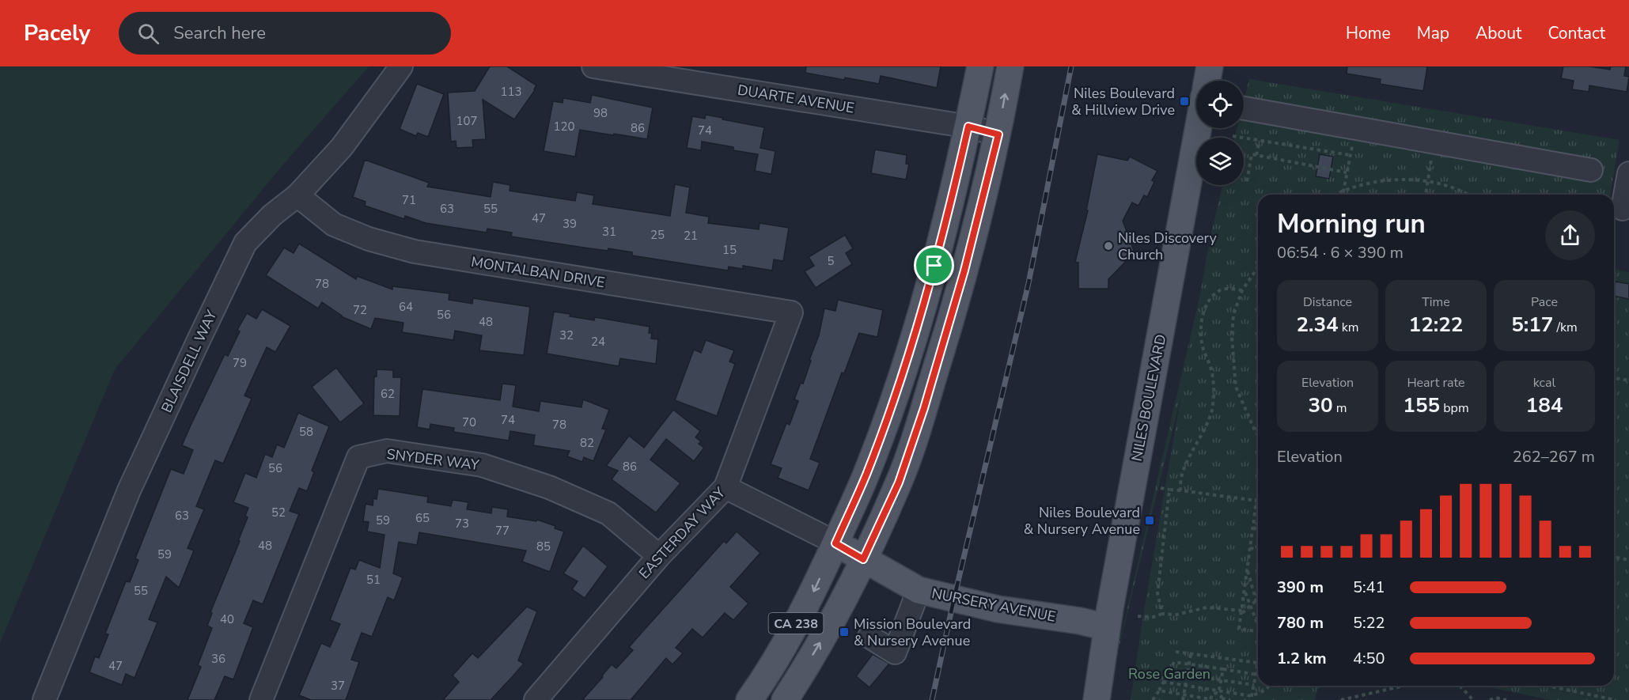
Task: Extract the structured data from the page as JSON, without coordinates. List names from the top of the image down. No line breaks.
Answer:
{"streets":{"main road":["NILES BOULEVARD","NURSERY AVENUE","CA 238"],"street":["DUARTE AVENUE","MONTALBAN DRIVE","BLAISDELL WAY","SNYDER WAY","EASTERDAY WAY"]},"crossings":[["DUARTE AVENUE","CA 238"],["MONTALBAN DRIVE","BLAISDELL WAY"],["MONTALBAN DRIVE","EASTERDAY WAY"],["NILES BOULEVARD","NURSERY AVENUE"],["SNYDER WAY","EASTERDAY WAY"],["NURSERY AVENUE","CA 238"]],"parks":["Rose Garden"],"places":{"transit":["Niles Boulevard & Hillview Drive","Niles Boulevard & Nursery Avenue","Mission Boulevard & Nursery Avenue"],"other":["Niles Discovery Church"]},"house_numbers":["113","98","107","120","86","74","71","63","55","47","39","31","25","21","15","5","78","64","72","56","48","32","24","79","62","74","70","78","58","82","86","56","52","63","65","59","73","77","48","85","59","51","55","40","36","47","37"],"page":{"header":"Pacely","search":"Search here","nav":["Home","Map","About","Contact"],"heading":["Morning run","06:54 · 6 × 390 m"],"stats":[["Distance","2.34 km"],["Time","12:22"],["Pace","5:17 /km"],["Elevation","30 m"],["Heart rate","155 bpm"],["kcal","184"]],"chart":["Elevation","262–267 m"],"list":[{"name":"390 m","note":"5:41"},{"name":"780 m","note":"5:22"},{"name":"1.2 km","note":"4:50"}]}}
